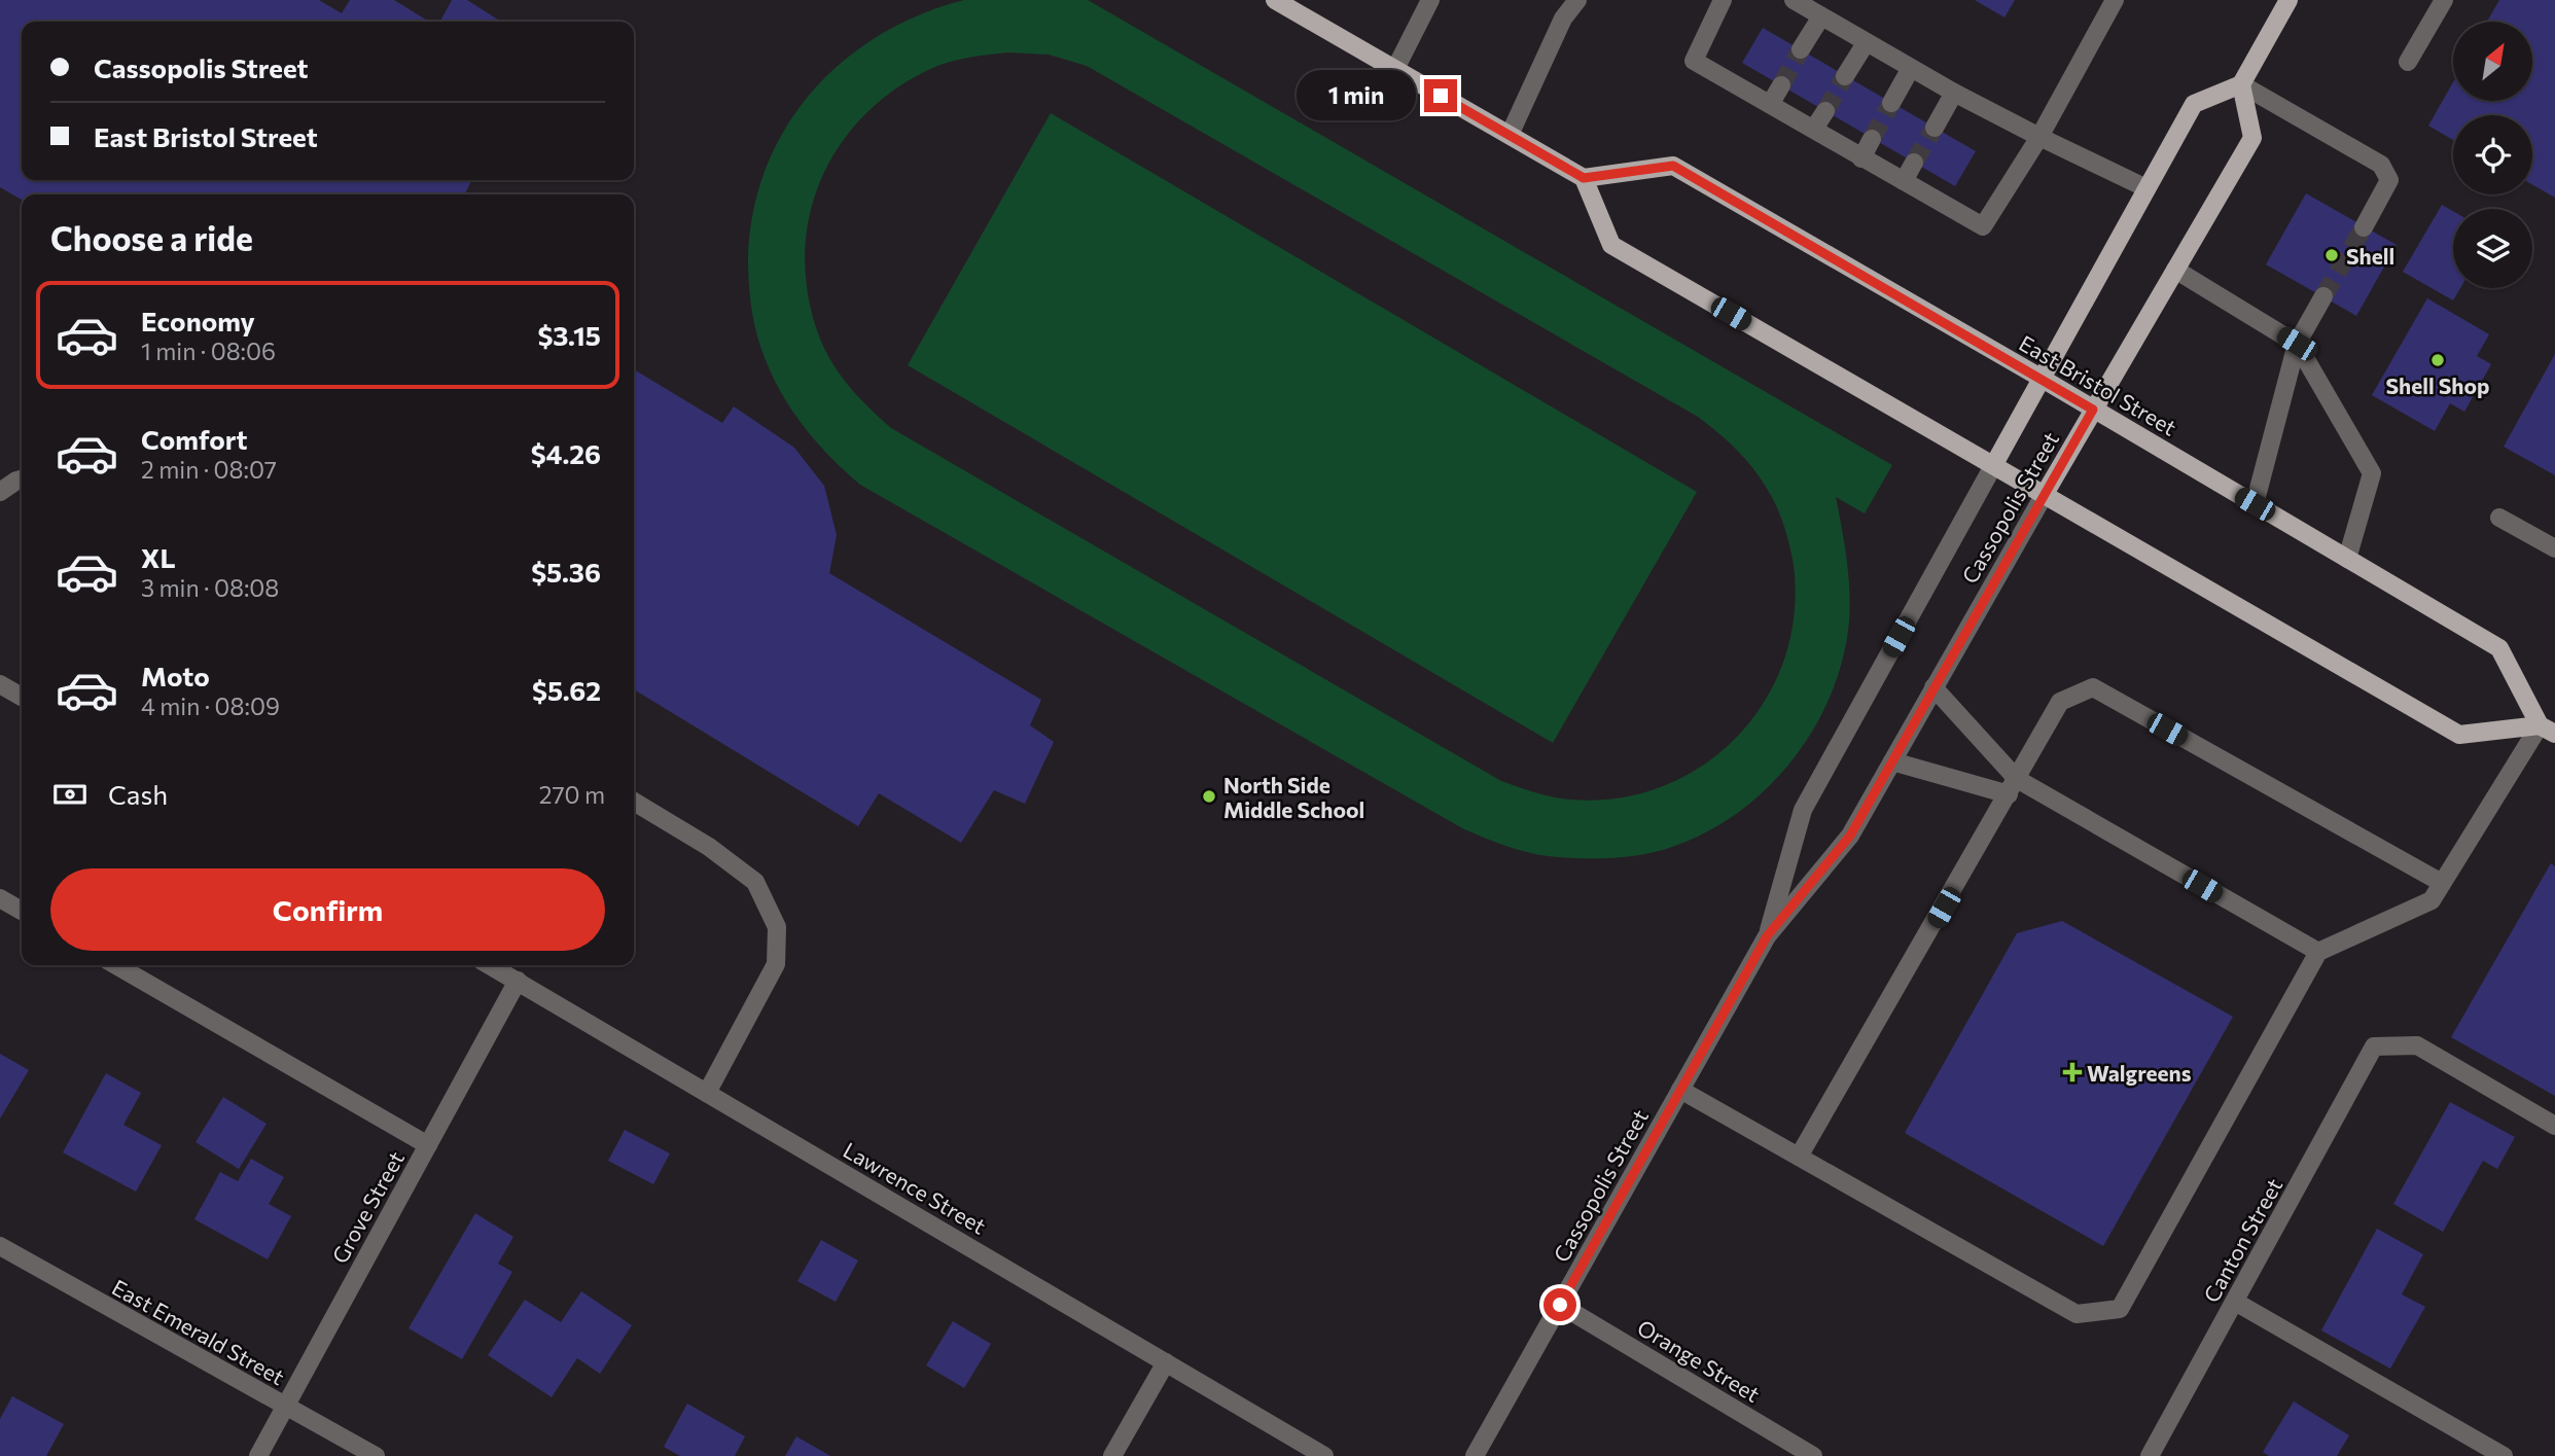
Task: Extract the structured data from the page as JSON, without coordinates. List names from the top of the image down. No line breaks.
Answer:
{"streets":{"main road":["East Bristol Street","Cassopolis Street"],"street":["Lawrence Street","Grove Street","Canton Street","East Emerald Street","Orange Street"]},"crossings":[["East Bristol Street","Cassopolis Street"],["Cassopolis Street","Orange Street"],["Lawrence Street","Grove Street"],["Grove Street","East Emerald Street"]],"places":{"other":["Shell","Shell Shop","North Side Middle School"],"health":["Walgreens"]},"north":"top right","page":{"banner":["Cassopolis Street","East Bristol Street"],"bubble":"1 min","heading":"Choose a ride","list":[{"name":"Economy","note":"1 min · 08:06","value":"$3.15"},{"name":"Comfort","note":"2 min · 08:07","value":"$4.26"},{"name":"XL","note":"3 min · 08:08","value":"$5.36"},{"name":"Moto","note":"4 min · 08:09","value":"$5.62"}],"pay":["Cash","270 m"],"buttons":"Confirm"}}
